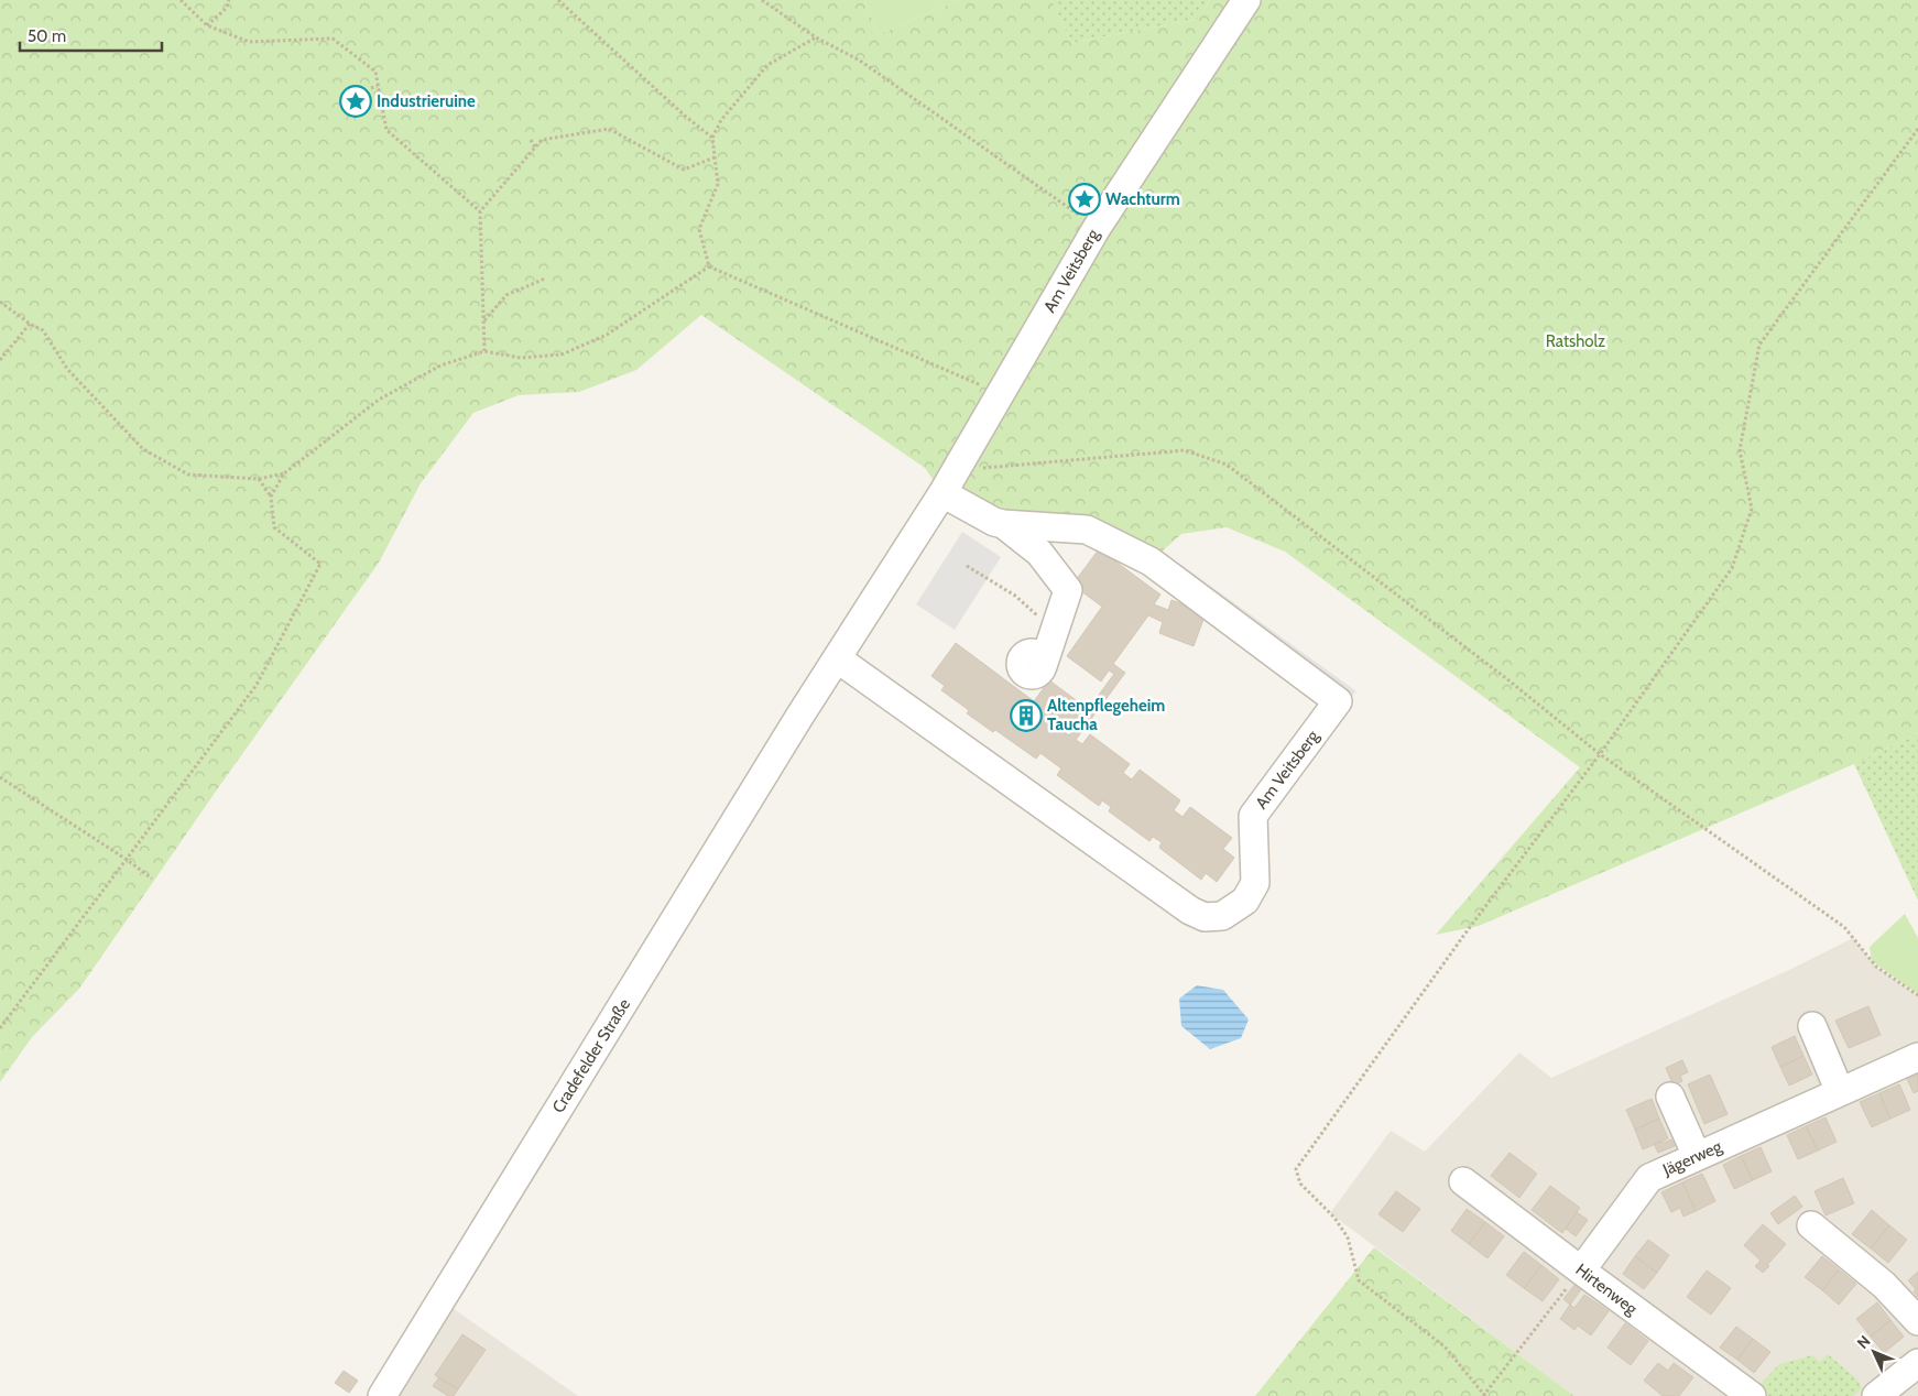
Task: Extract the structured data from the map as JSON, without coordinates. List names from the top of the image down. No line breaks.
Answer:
{"streets":{"street":["Am Veitsberg","Cradefelder Straße","Jägerweg","Hirtenweg"]},"crossings":[["Am Veitsberg","Cradefelder Straße"],["Jägerweg","Hirtenweg"]],"parks":["Ratsholz"],"places":{"place":["Industrieruine","Wachturm"],"building":["Altenpflegeheim Taucha"]},"scale_bar":"50 m","north":"top left"}
